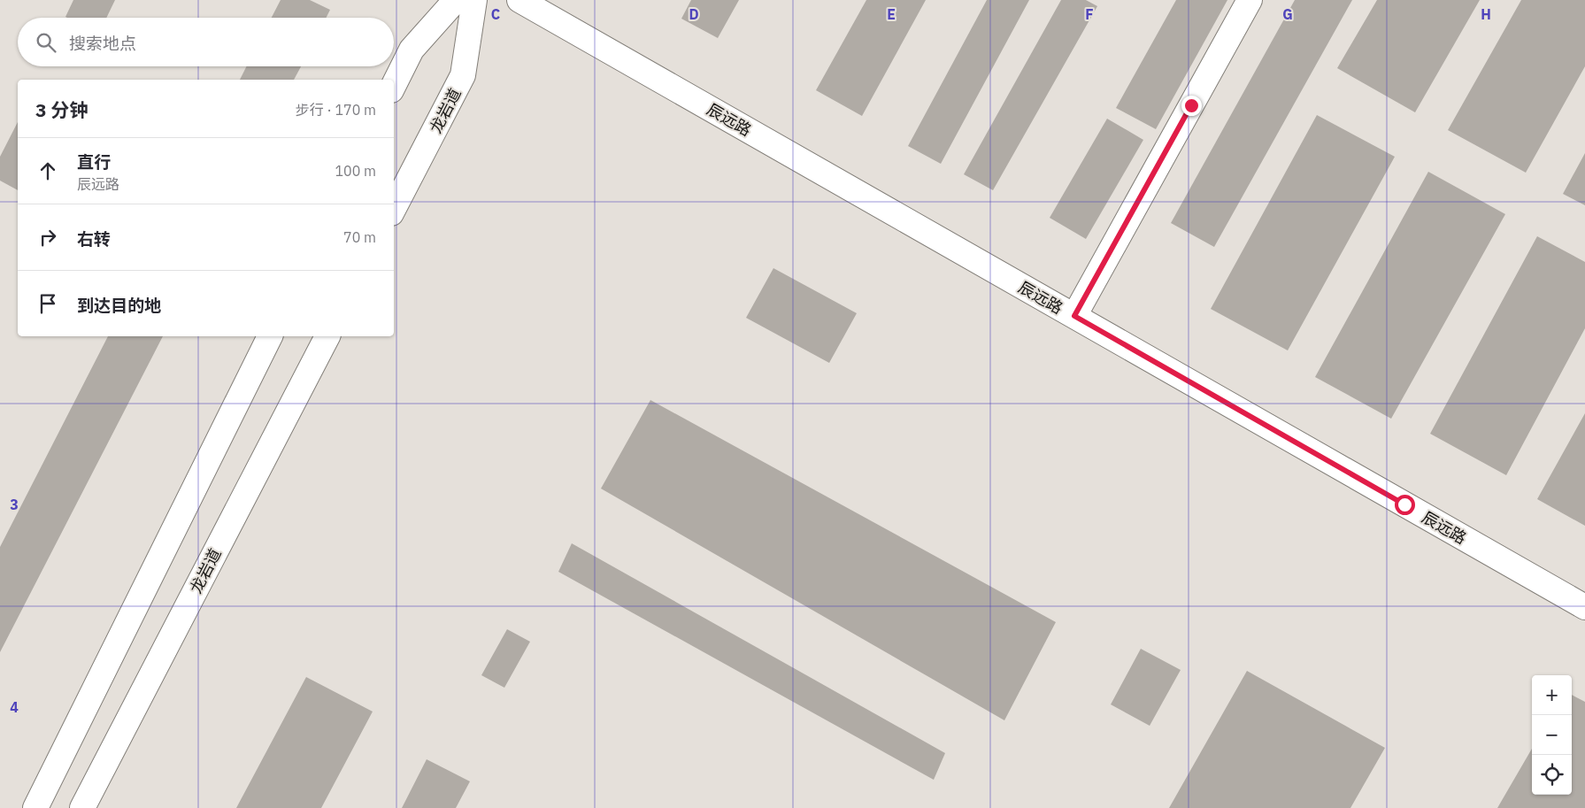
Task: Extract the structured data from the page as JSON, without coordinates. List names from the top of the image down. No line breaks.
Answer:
{"streets":{"street":["龙岩道","辰远路"]},"page":{"search":"搜索地点","heading":["3 分钟","步行 · 170 m"],"list":[["直行","辰远路","100 m"],["右转","70 m"],"到达目的地"],"map_buttons":["+","−"]},"grid":{"columns":["C","D","E","F","G","H"],"rows":["3","4"]}}
